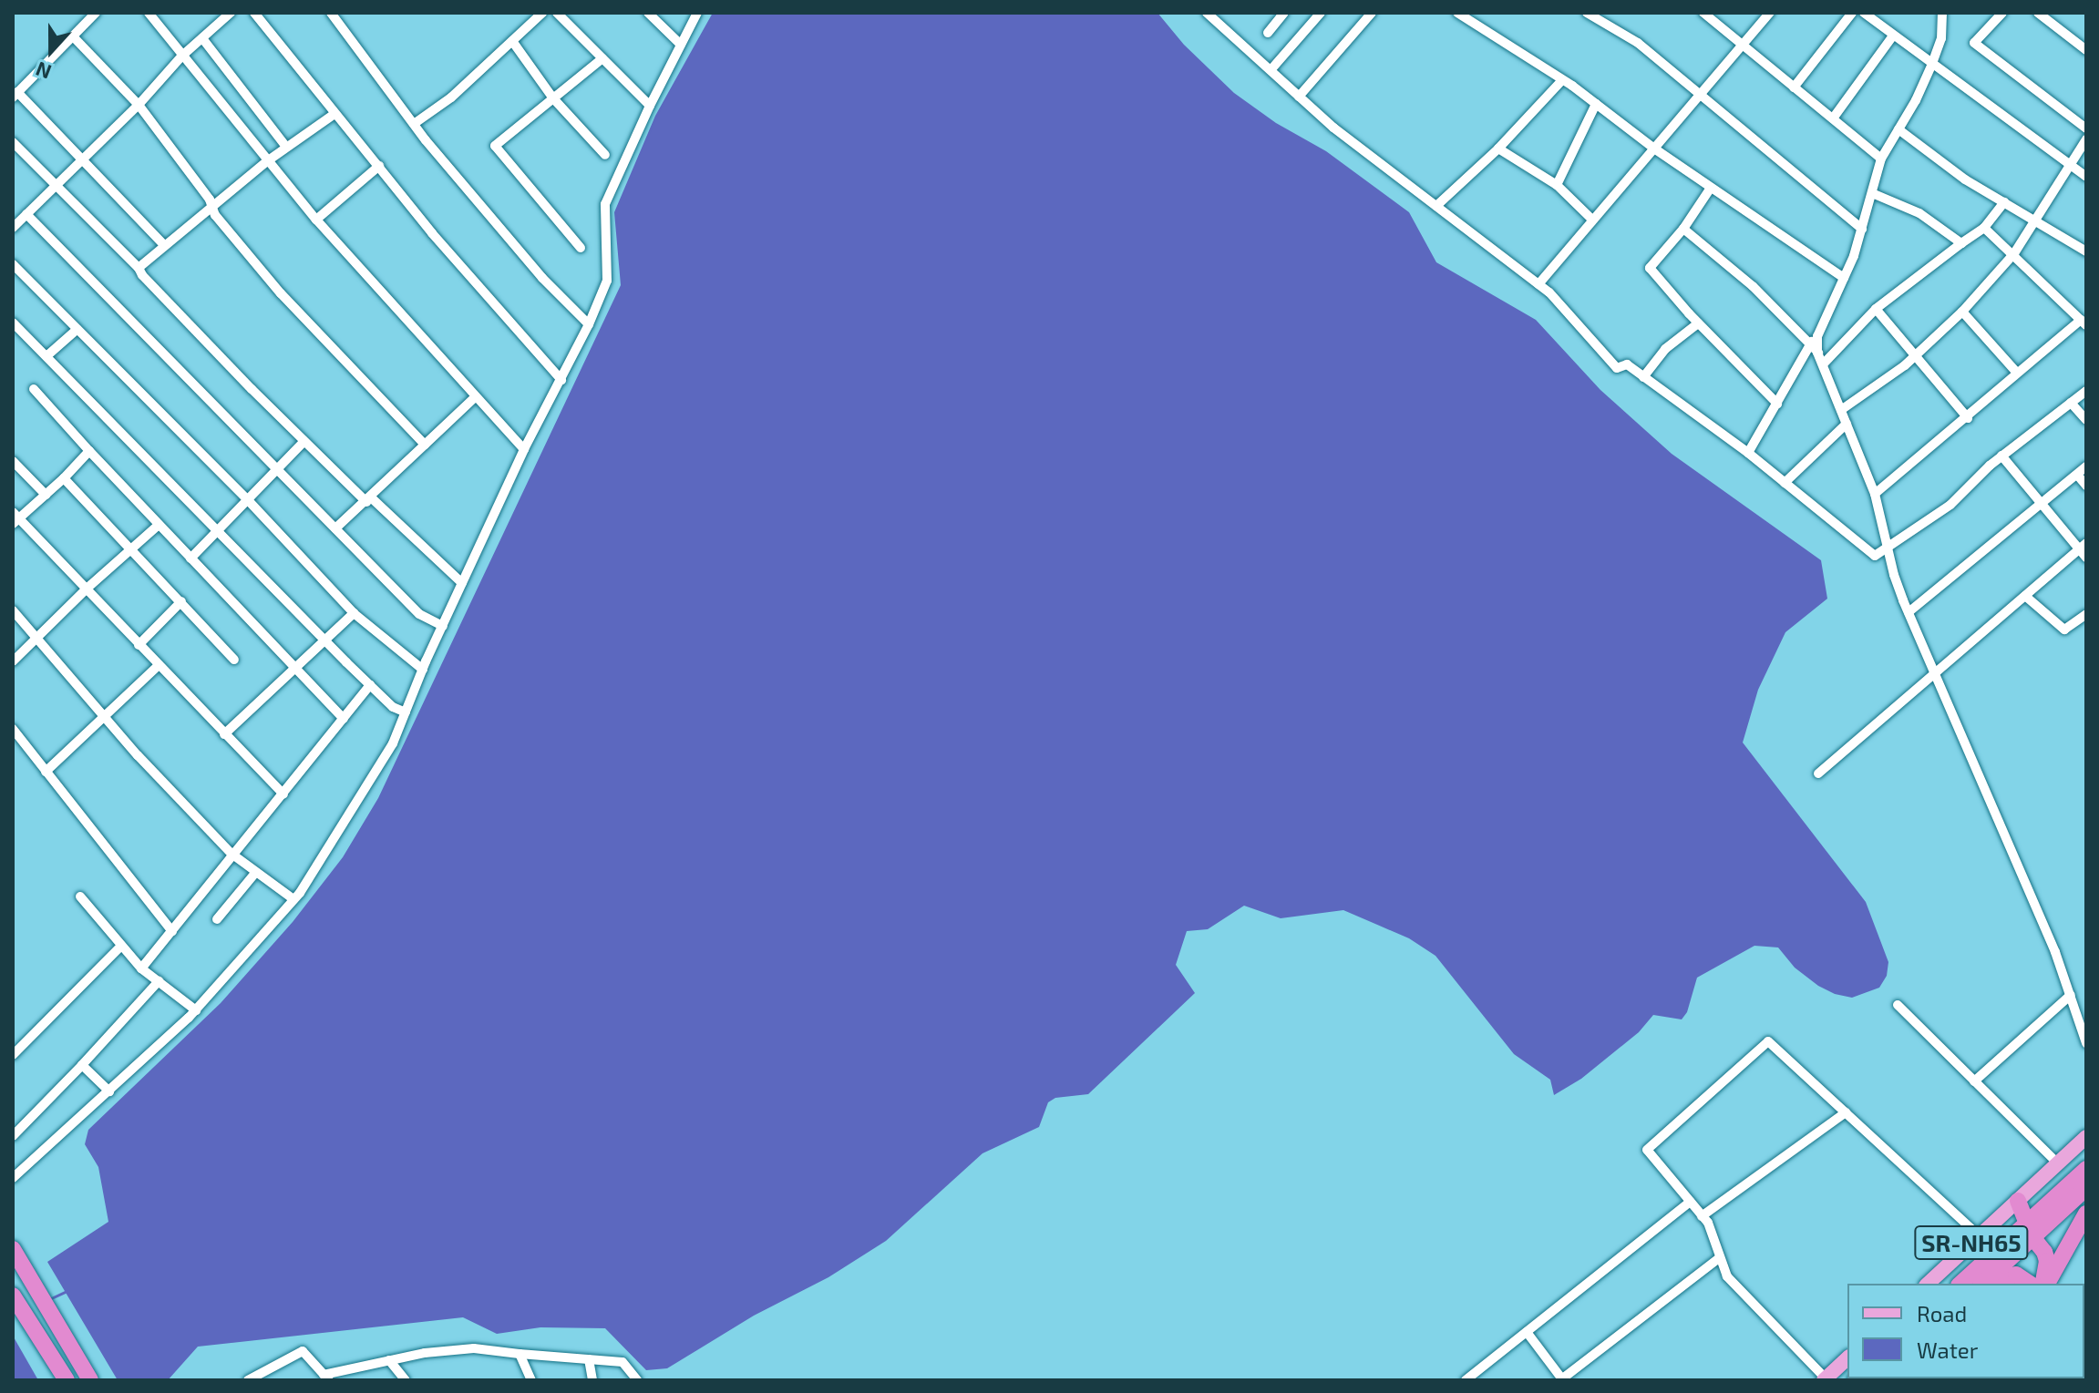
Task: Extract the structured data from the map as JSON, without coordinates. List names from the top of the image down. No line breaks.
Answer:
{"streets":{"highway":["SR-NH65"]},"legend":["Road","Water"],"north":"bottom"}
